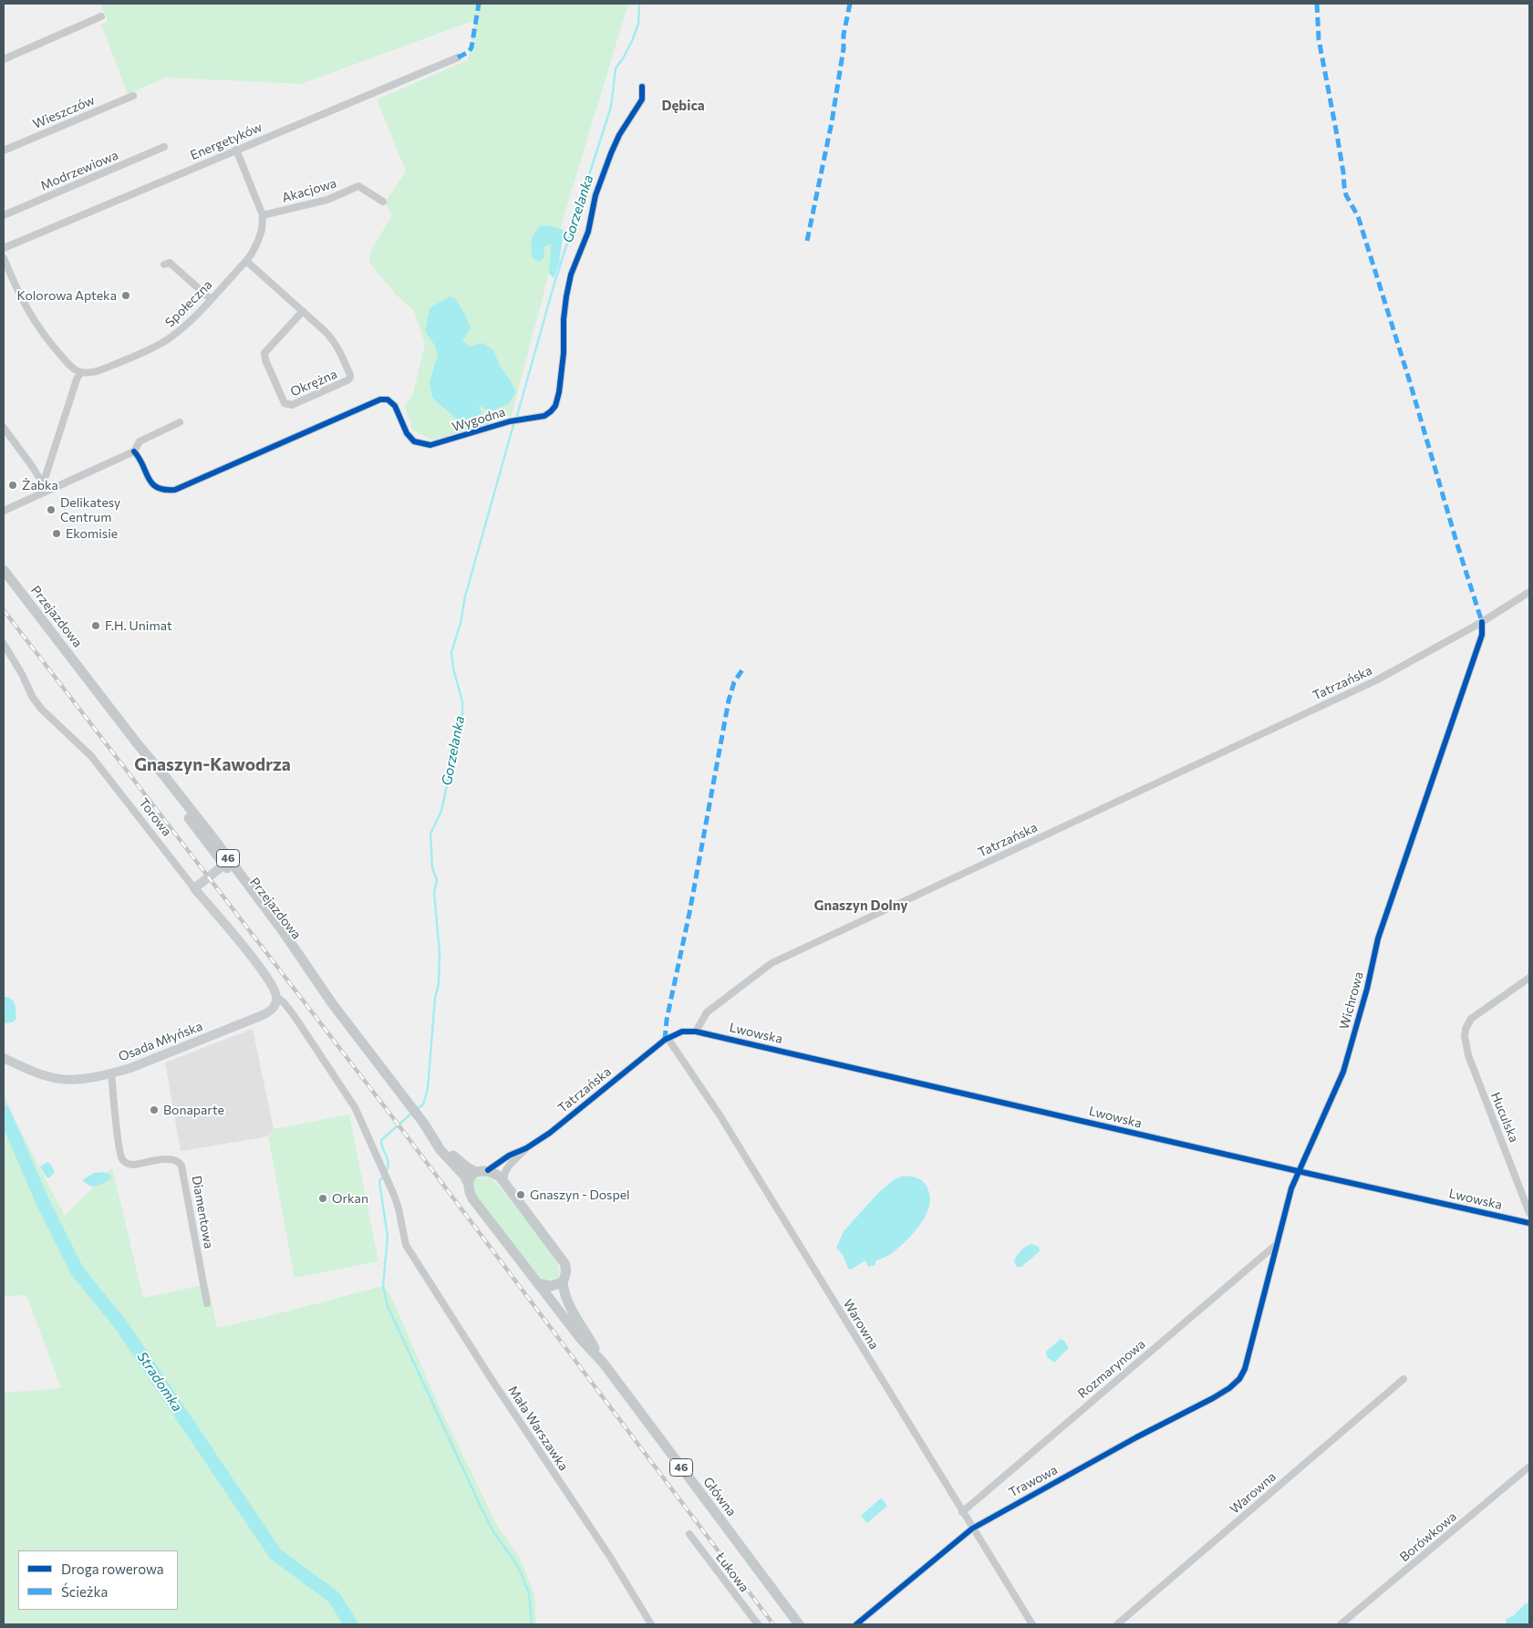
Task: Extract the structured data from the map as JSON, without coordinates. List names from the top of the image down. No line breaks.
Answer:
{"streets":{"main road":["Przejazdowa","46","Główna"],"street":["Wieszczów","Energetyków","Modrzewiowa","Akacjowa","Społeczna","Okrężna","Wygodna","Tatrzańska","Torowa","Wichrowa","Lwowska","Osada Młyńska","Huculska","Diamentowa","Warowna","Rozmarynowa","Mała Warszawka","Trawowa","Borówkowa","Łukowa"]},"crossings":[["Akacjowa","Społeczna"],["Społeczna","Okrężna"],["Przejazdowa","46"],["Tatrzańska","46"],["Tatrzańska","Wichrowa"],["Tatrzańska","Lwowska"],["Tatrzańska","Warowna"],["Torowa","Osada Młyńska"],["Torowa","Mała Warszawka"],["46","Główna"],["Wichrowa","Lwowska"],["Wichrowa","Rozmarynowa"],["Wichrowa","Trawowa"],["Osada Młyńska","Diamentowa"],["Osada Młyńska","Mała Warszawka"],["Warowna","Rozmarynowa"],["Warowna","Trawowa"]],"districts":["Dębica","Gnaszyn-Kawodrza","Gnaszyn Dolny"],"water":["Gorzelanka","Stradomka"],"places":["Kolorowa Apteka","Żabka","Delikatesy Centrum","Ekomisie","F.H. Unimat","Bonaparte","Gnaszyn - Dospel","Orkan"],"legend":["Droga rowerowa","Ścieżka"]}
